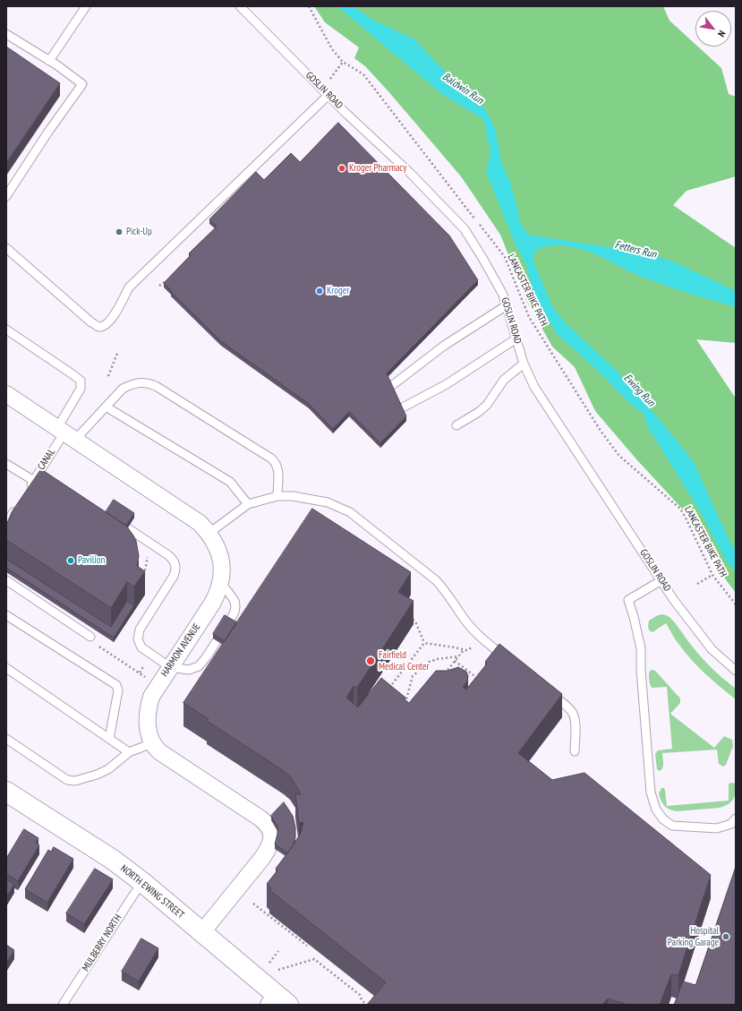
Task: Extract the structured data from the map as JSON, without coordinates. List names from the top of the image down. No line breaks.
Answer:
{"streets":{"street":["HARMON AVENUE","NORTH EWING STREET"],"lane":["GOSLIN ROAD","CANAL","MULBERRY NORTH"],"path":["LANCASTER BIKE PATH"]},"crossings":[["CANAL","HARMON AVENUE"],["NORTH EWING STREET","MULBERRY NORTH"]],"water":["Baldwin Run","Fetters Run","Ewing Run"],"places":["Kroger Pharmacy","Pick-Up","Kroger","Pavilion","Fairfield Medical Center","Hospital Parking Garage"],"north":"bottom right"}
